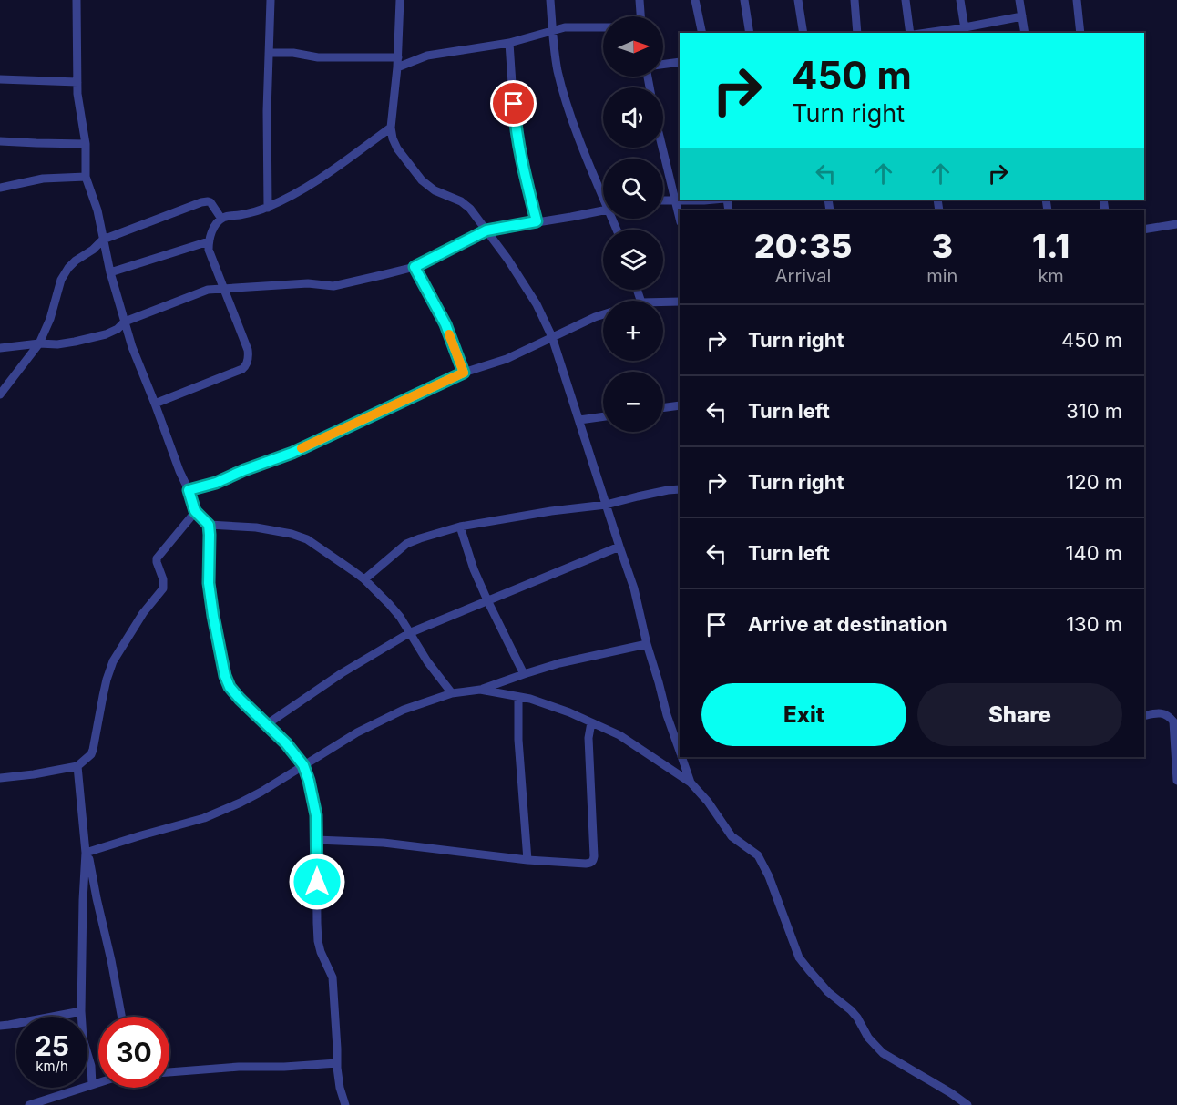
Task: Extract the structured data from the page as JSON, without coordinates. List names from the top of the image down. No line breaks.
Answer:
{"north":"right","page":{"map_buttons":["+","−"],"turn":["450 m","Turn right"],"eta":["20:35","Arrival","3","min","1.1","km"],"list":[{"name":"Turn right","value":"450 m"},{"name":"Turn left","value":"310 m"},{"name":"Turn right","value":"120 m"},{"name":"Turn left","value":"140 m"},{"name":"Arrive at destination","value":"130 m"}],"buttons":["Exit","Share"],"speed":"25 km/h","limit":"30"}}
